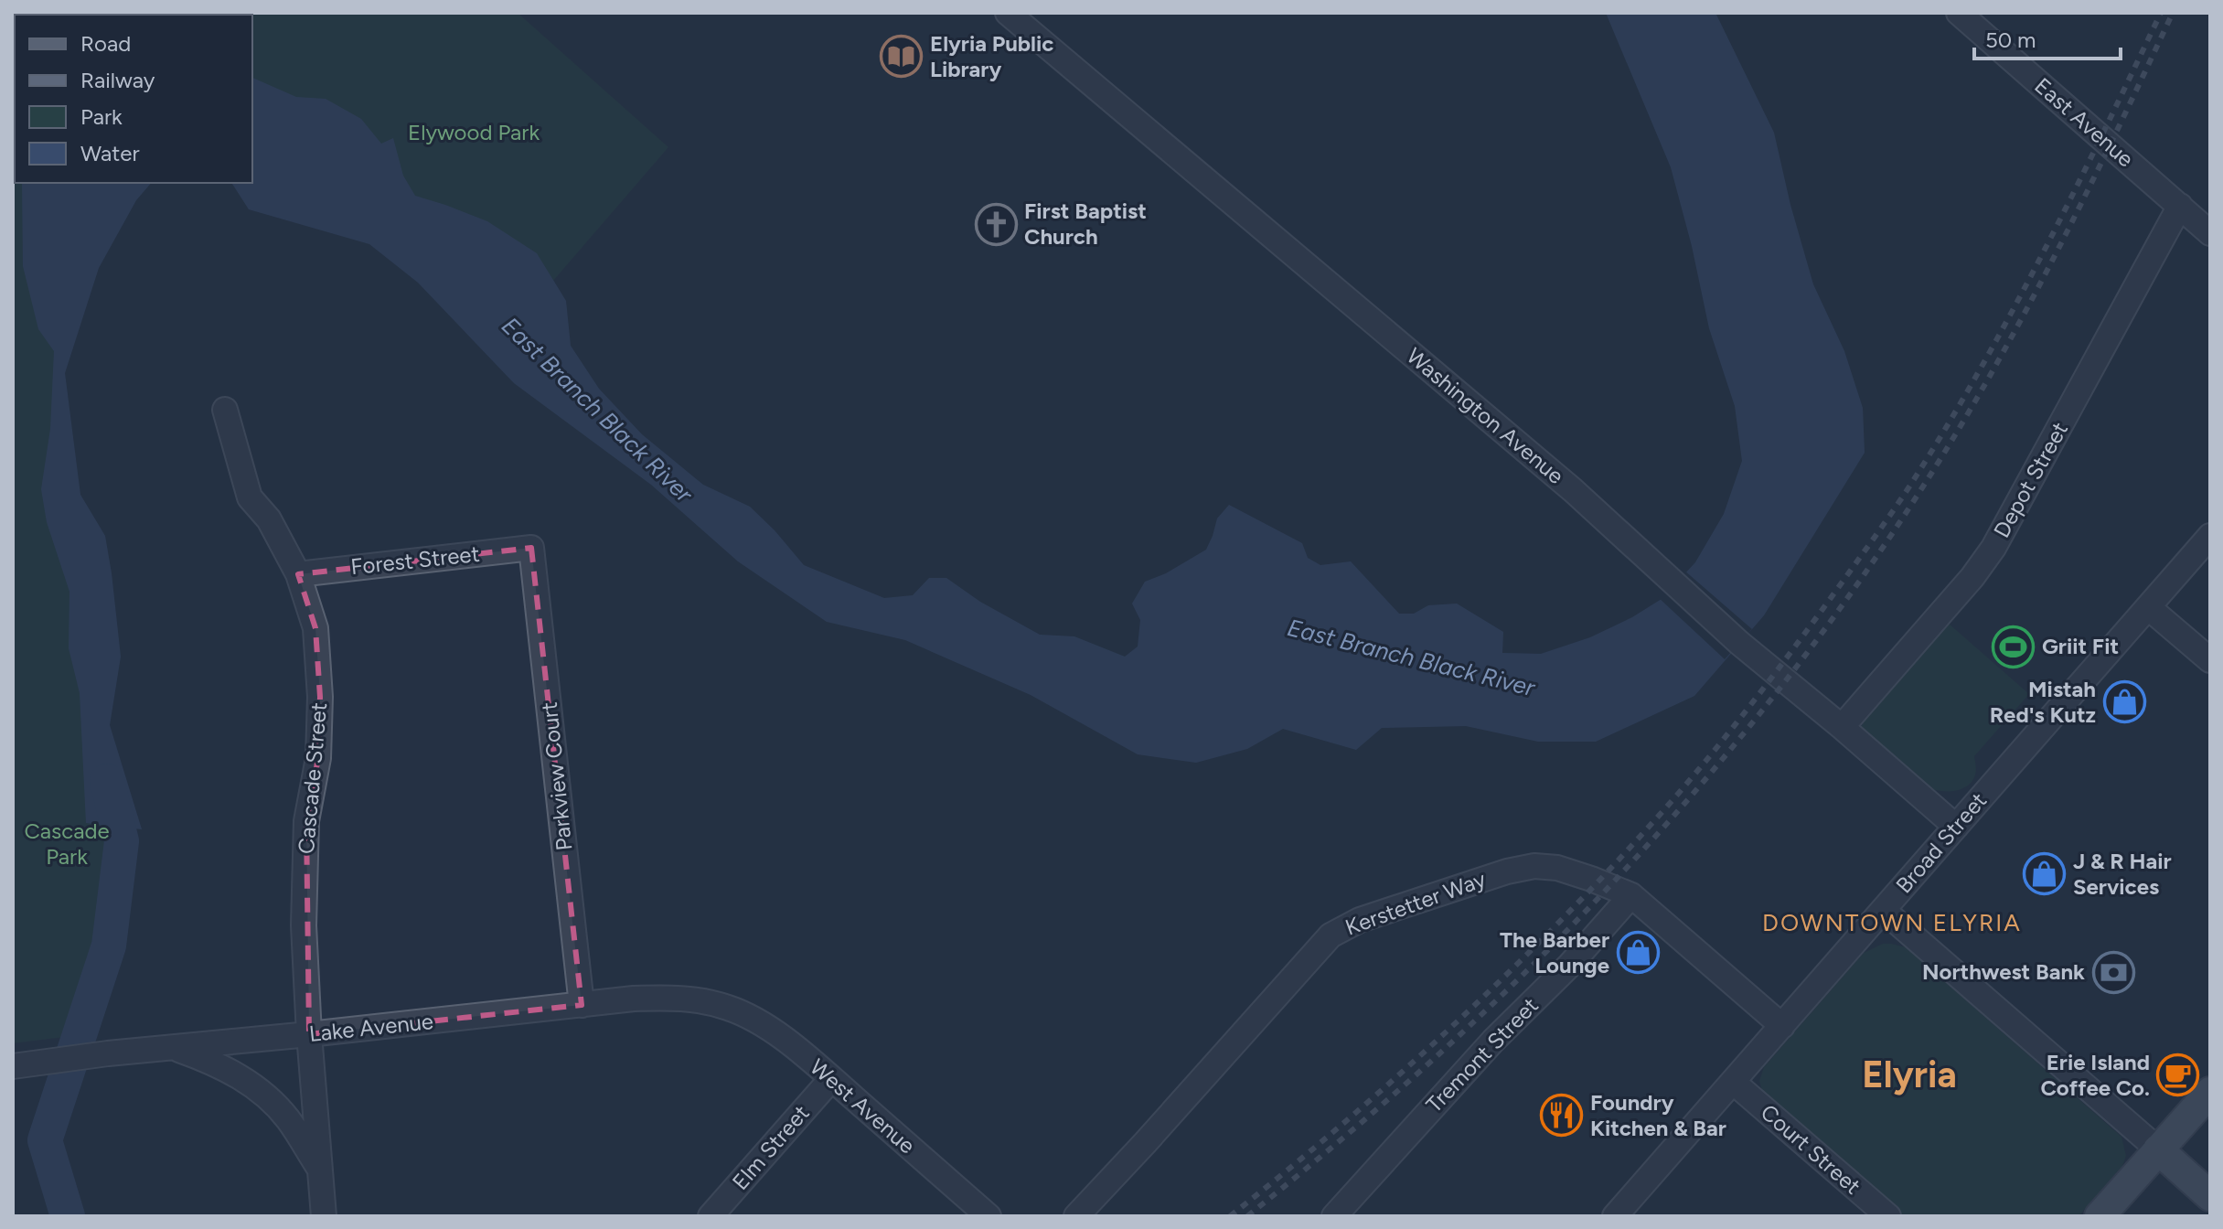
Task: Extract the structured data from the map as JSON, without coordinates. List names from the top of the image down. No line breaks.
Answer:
{"streets":{"street":["East Avenue","Washington Avenue","Depot Street","Forest Street","Parkview Court","Cascade Street","Broad Street","Kerstetter Way","Lake Avenue","Tremont Street","West Avenue","Elm Street","Court Street"]},"crossings":[["East Avenue","Depot Street"],["Washington Avenue","Depot Street"],["Washington Avenue","Broad Street"],["Forest Street","Parkview Court"],["Forest Street","Cascade Street"],["Parkview Court","Lake Avenue"],["Cascade Street","Lake Avenue"],["Broad Street","Kerstetter Way"],["Broad Street","Court Street"],["Kerstetter Way","Tremont Street"],["Lake Avenue","West Avenue"],["West Avenue","Elm Street"]],"districts":["DOWNTOWN ELYRIA","Elyria"],"water":["East Branch Black River"],"parks":["Elywood Park","Cascade Park"],"places":{"library":["Elyria Public Library"],"church":["First Baptist Church"],"sports":["Griit Fit"],"shop":["Mistah Red's Kutz","J & R Hair Services","The Barber Lounge"],"bank":["Northwest Bank"],"cafe":["Erie Island Coffee Co."],"restaurant":["Foundry Kitchen & Bar"]},"legend":["Road","Railway","Park","Water"],"scale_bar":"50 m"}
